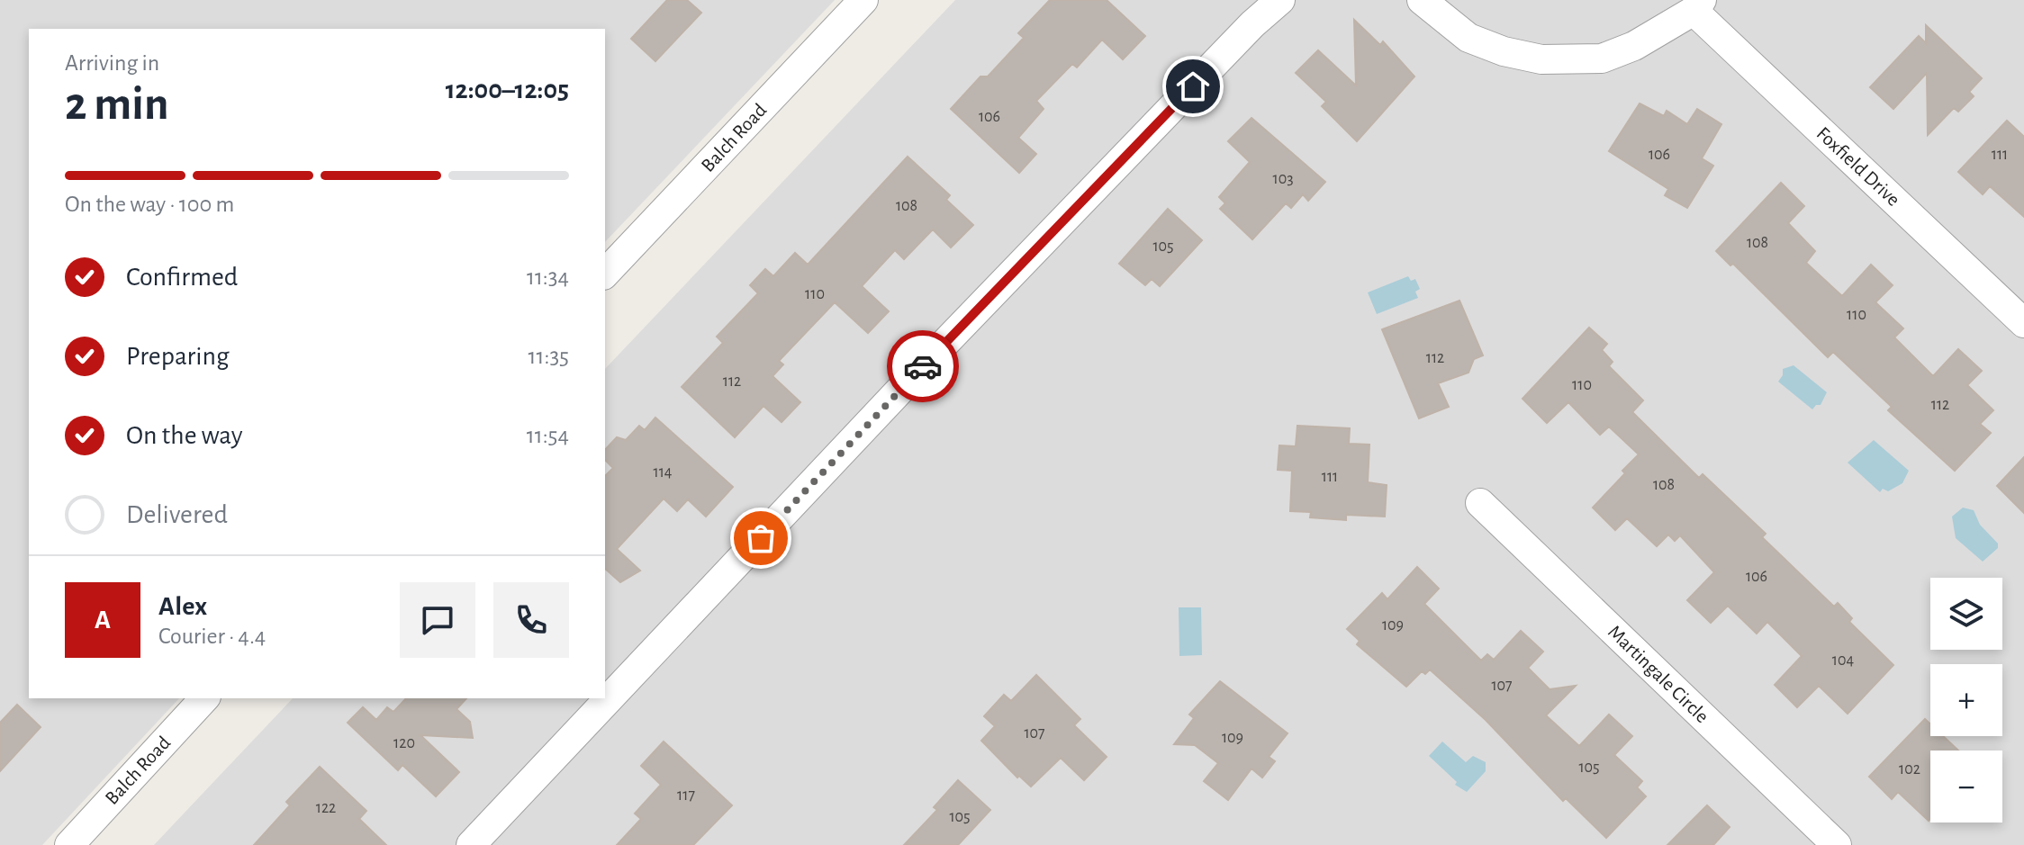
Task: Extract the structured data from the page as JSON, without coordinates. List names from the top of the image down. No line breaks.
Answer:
{"streets":{"street":["Balch Road","Foxfield Drive","Martingale Circle"]},"house_numbers":["106","106","111","103","108","108","105","110","110","112","112","110","112","114","111","108","106","109","104","107","107","109","120","105","102","117","122","105"],"page":{"heading":["2 min","Arriving in","12:00–12:05"],"panel":["Alex","Courier · 4.4"],"bar":"On the way · 100 m","list":[["Confirmed","11:34"],["Preparing","11:35"],["On the way","11:54"],"Delivered"],"map_buttons":["+","−"],"round":"A"}}
